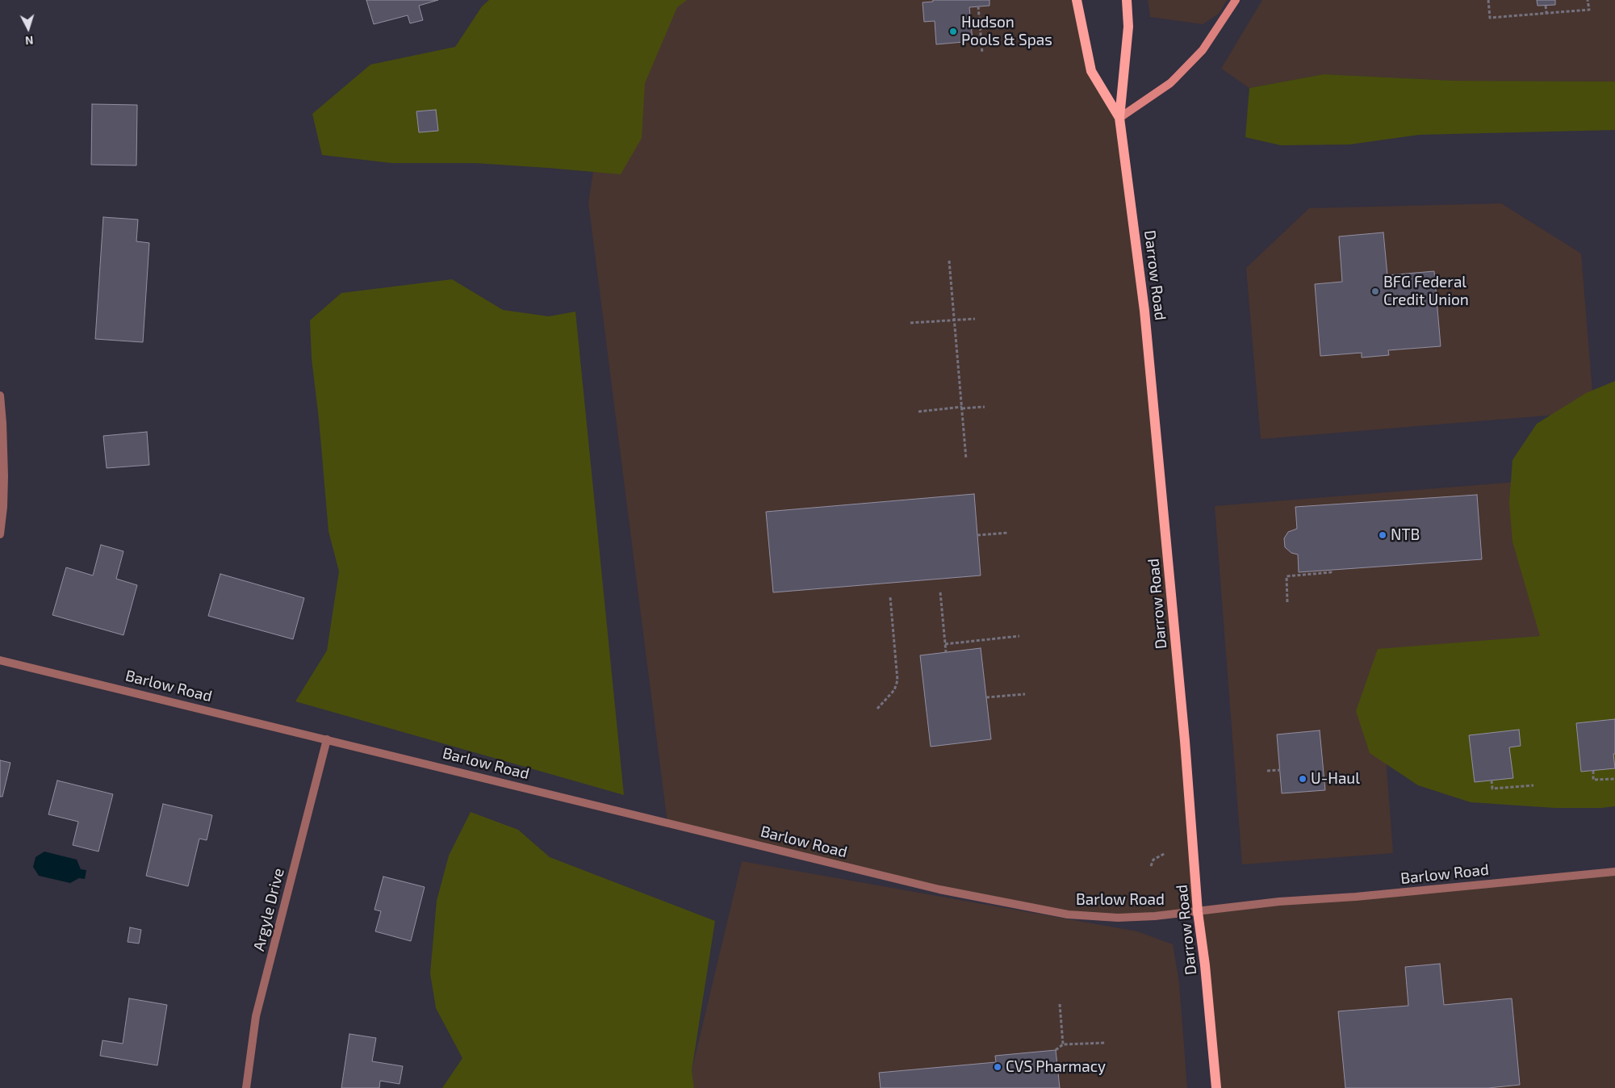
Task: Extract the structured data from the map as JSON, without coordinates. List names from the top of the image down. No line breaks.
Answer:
{"streets":{"main road":["Darrow Road"],"street":["Barlow Road","Argyle Drive"]},"crossings":[["Darrow Road","Barlow Road"],["Barlow Road","Argyle Drive"]],"places":["Hudson Pools & Spas","BFG Federal Credit Union","NTB","U-Haul","CVS Pharmacy"],"north":"bottom"}
